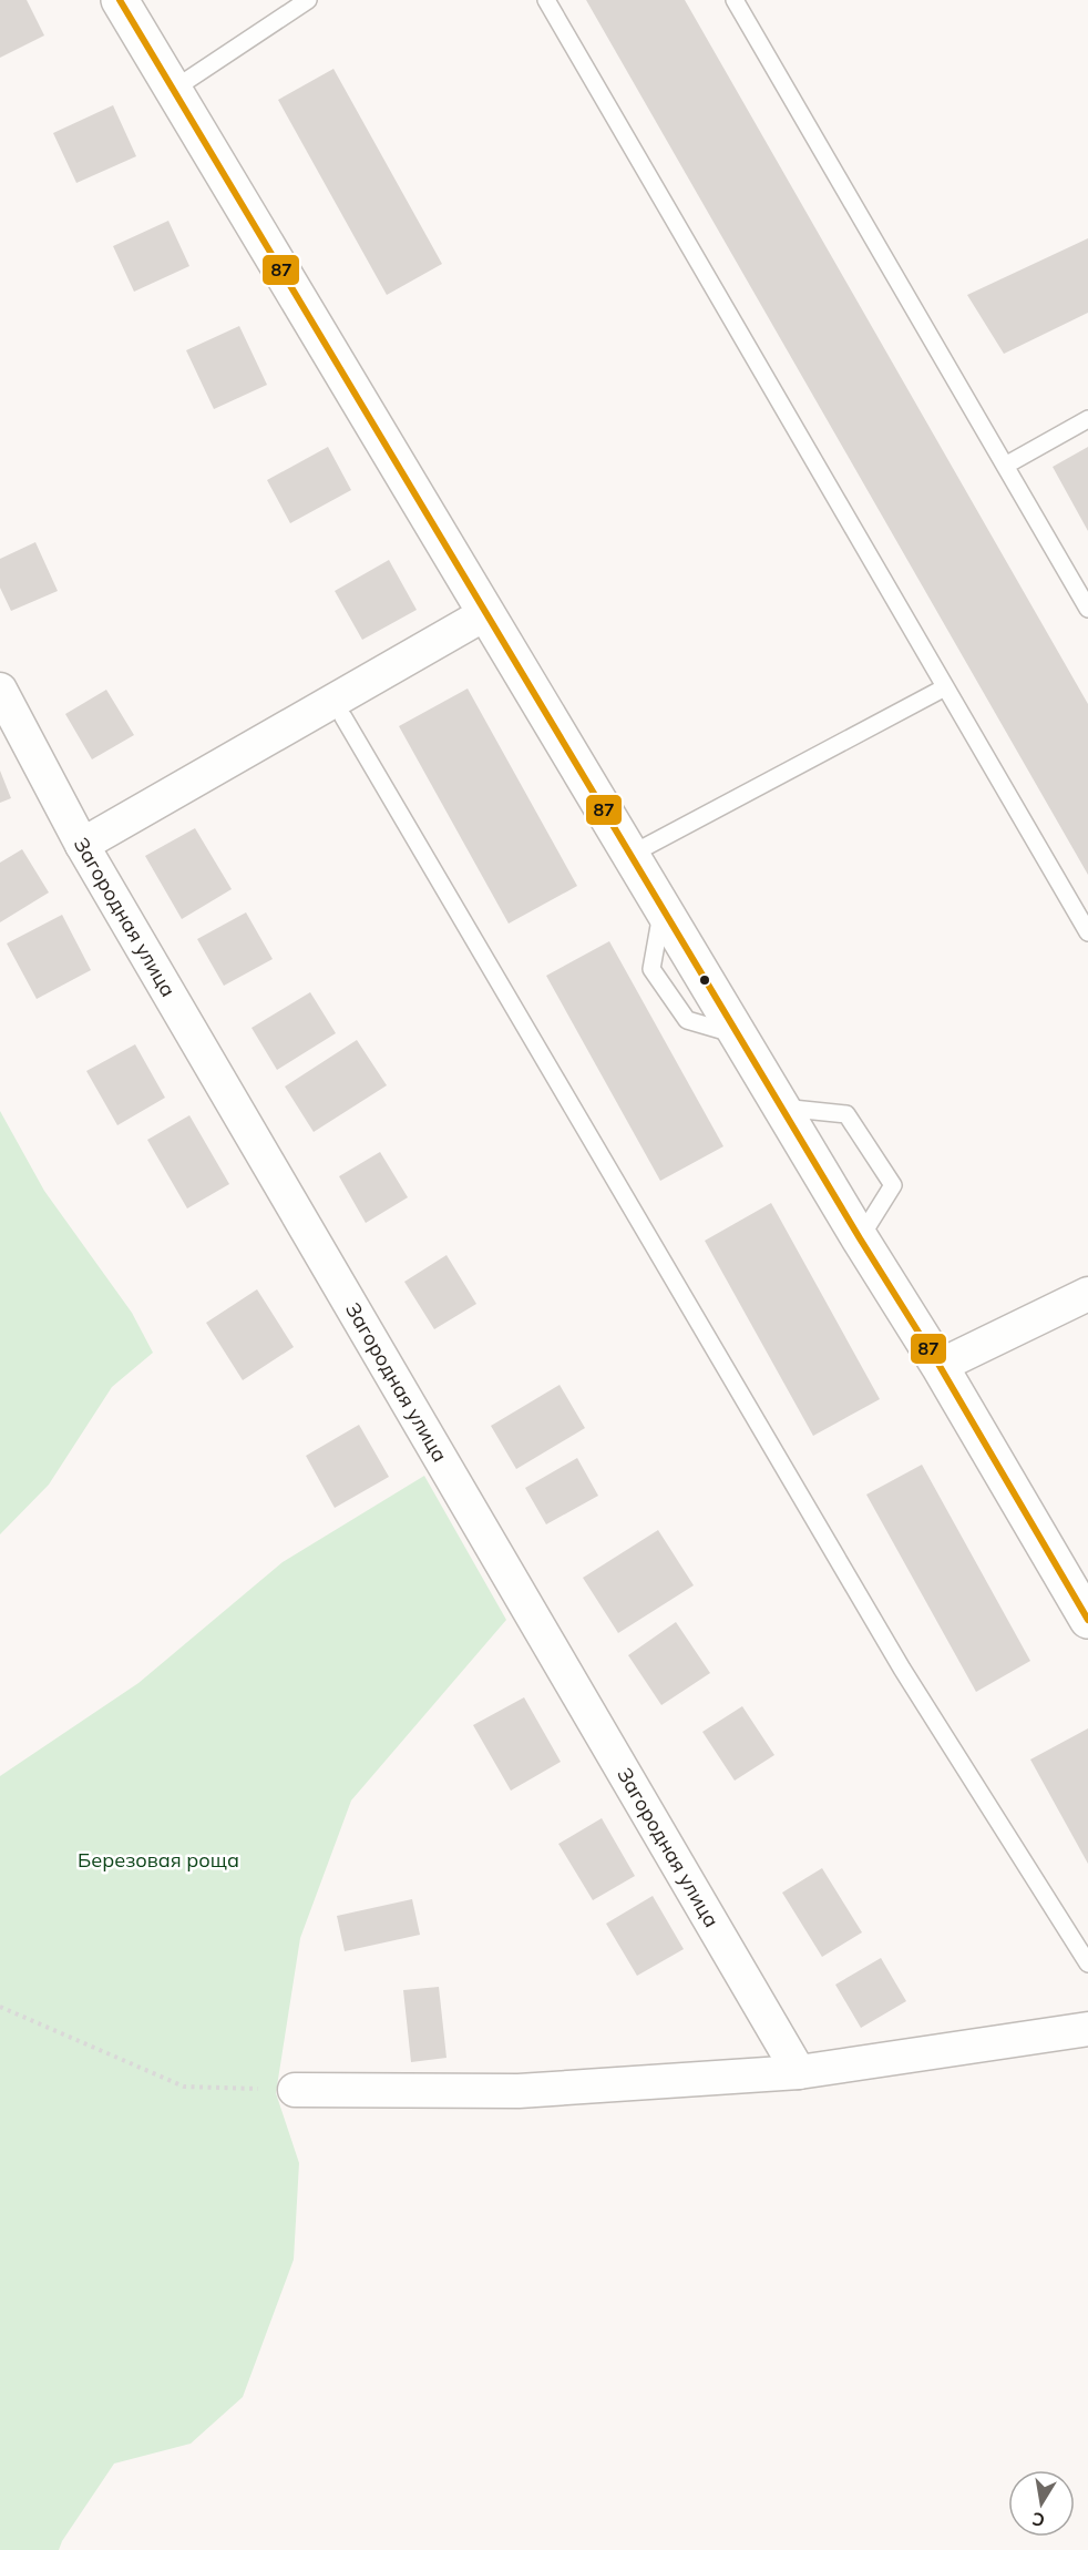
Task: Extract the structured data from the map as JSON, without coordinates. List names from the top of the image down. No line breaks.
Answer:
{"streets":{"street":["Загородная улица"]},"parks":["Березовая роща"],"lines":["transit line 87"],"north":"bottom"}
